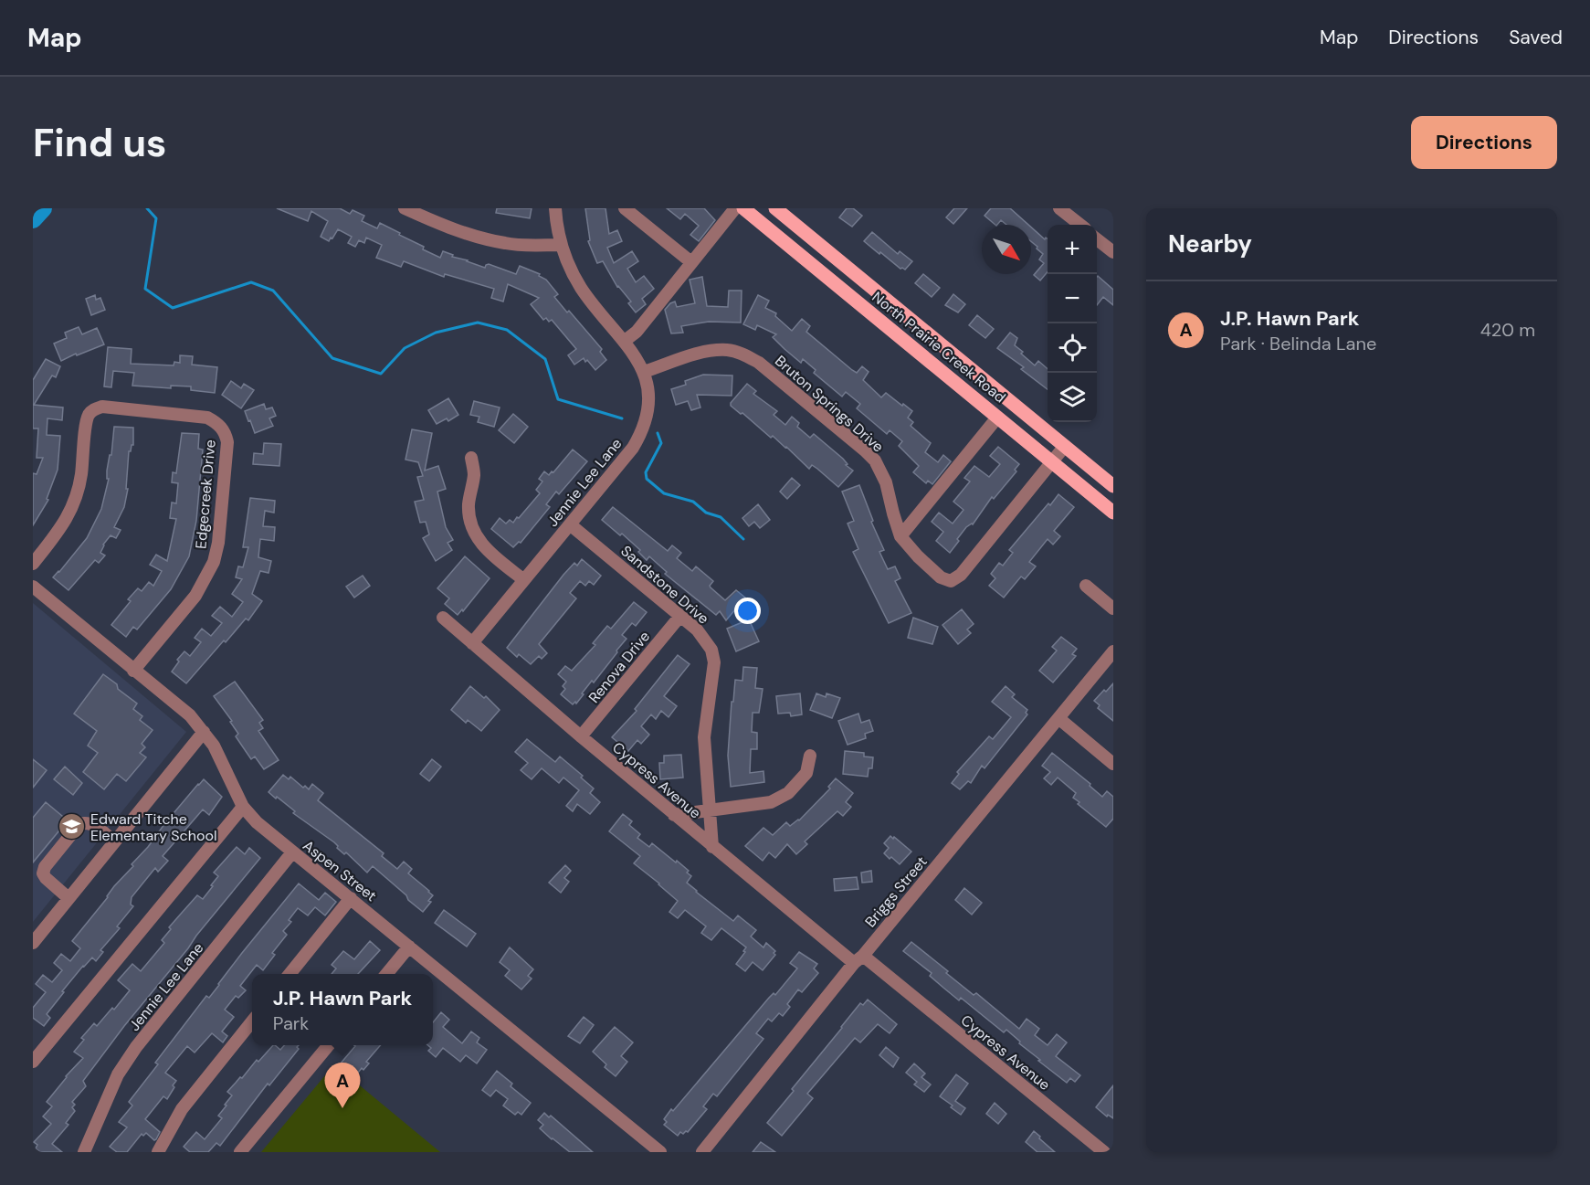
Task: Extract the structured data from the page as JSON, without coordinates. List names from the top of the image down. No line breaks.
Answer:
{"streets":{"main road":["North Prairie Creek Road"],"street":["Bruton Springs Drive","Jennie Lee Lane","Edgecreek Drive","Sandstone Drive","Renova Drive","Cypress Avenue","Aspen Street","Briggs Street"]},"crossings":[["North Prairie Creek Road","Bruton Springs Drive"],["Bruton Springs Drive","Jennie Lee Lane"],["Jennie Lee Lane","Sandstone Drive"],["Jennie Lee Lane","Cypress Avenue"],["Jennie Lee Lane","Aspen Street"],["Edgecreek Drive","Aspen Street"],["Sandstone Drive","Renova Drive"],["Sandstone Drive","Cypress Avenue"],["Renova Drive","Cypress Avenue"],["Cypress Avenue","Briggs Street"]],"places":{"school or university":["Edward Titche Elementary School"]},"north":"bottom right","page":{"header":"Map","nav":["Map","Directions","Saved"],"buttons":"Directions","title":"Find us","heading":"Nearby","map_buttons":["+","−"],"list":[{"mark":"A","name":"J.P. Hawn Park","note":"Park · Belinda Lane","value":"420 m"}],"popup":["J.P. Hawn Park","Park"],"pins":"A"}}
